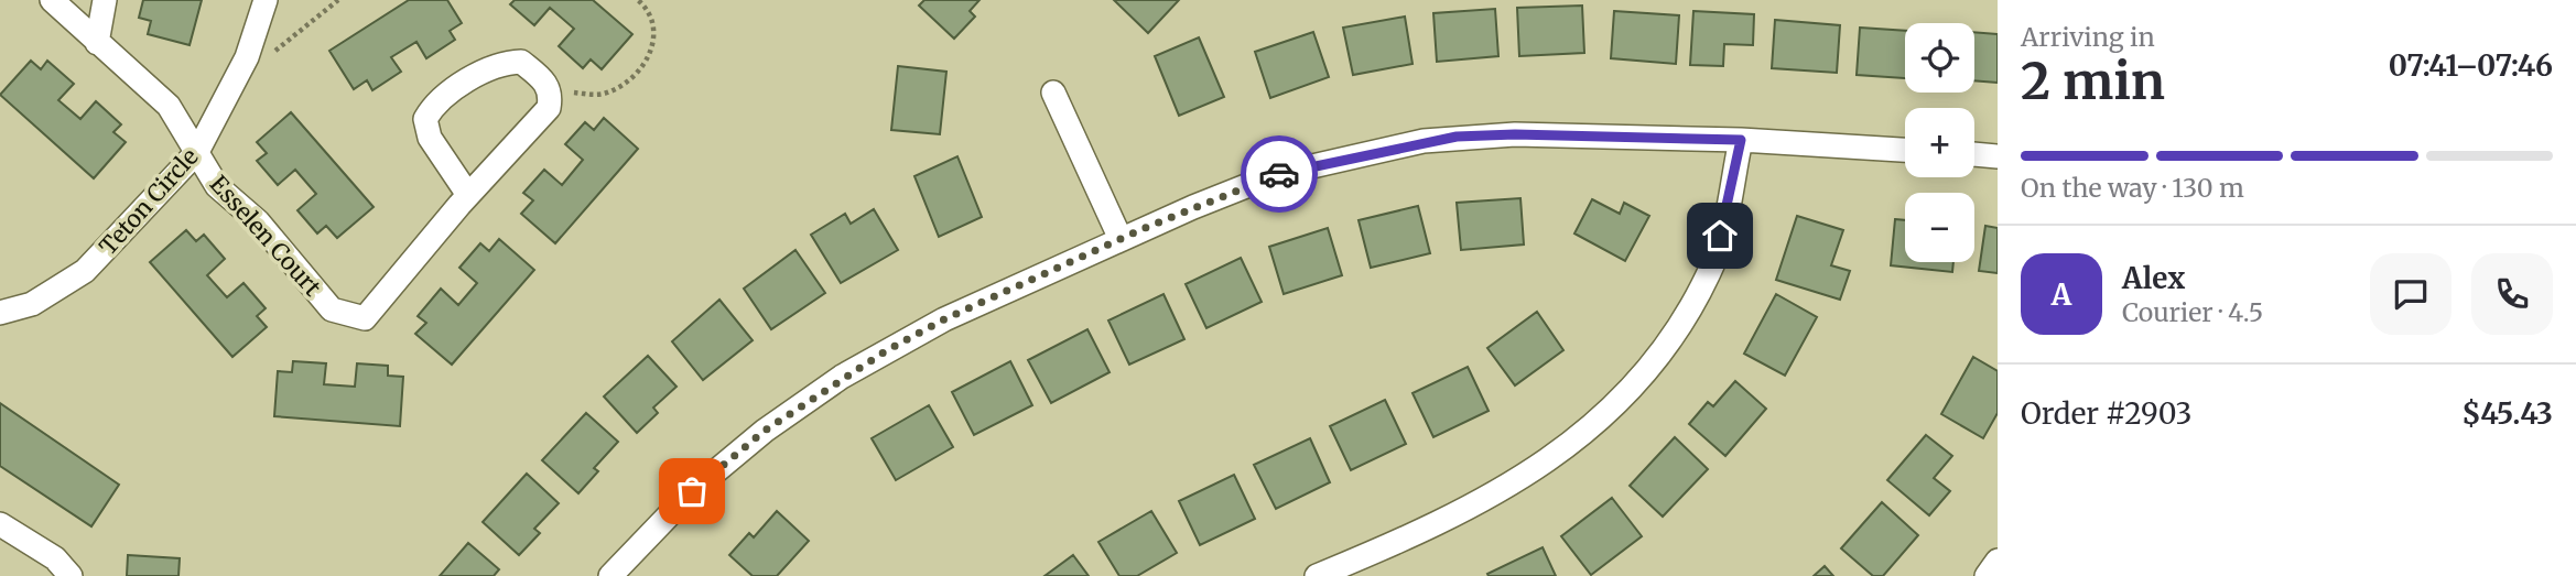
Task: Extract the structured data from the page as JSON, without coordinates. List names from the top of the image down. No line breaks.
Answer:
{"streets":{"street":["Teton Circle","Esselen Court"]},"crossings":[["Teton Circle","Esselen Court"]],"page":{"heading":["2 min","Arriving in","07:41–07:46"],"panel":["Alex","Courier · 4.5","Order #2903","$45.43"],"map_buttons":["+","−"],"bar":"On the way · 130 m","round":"A"}}
